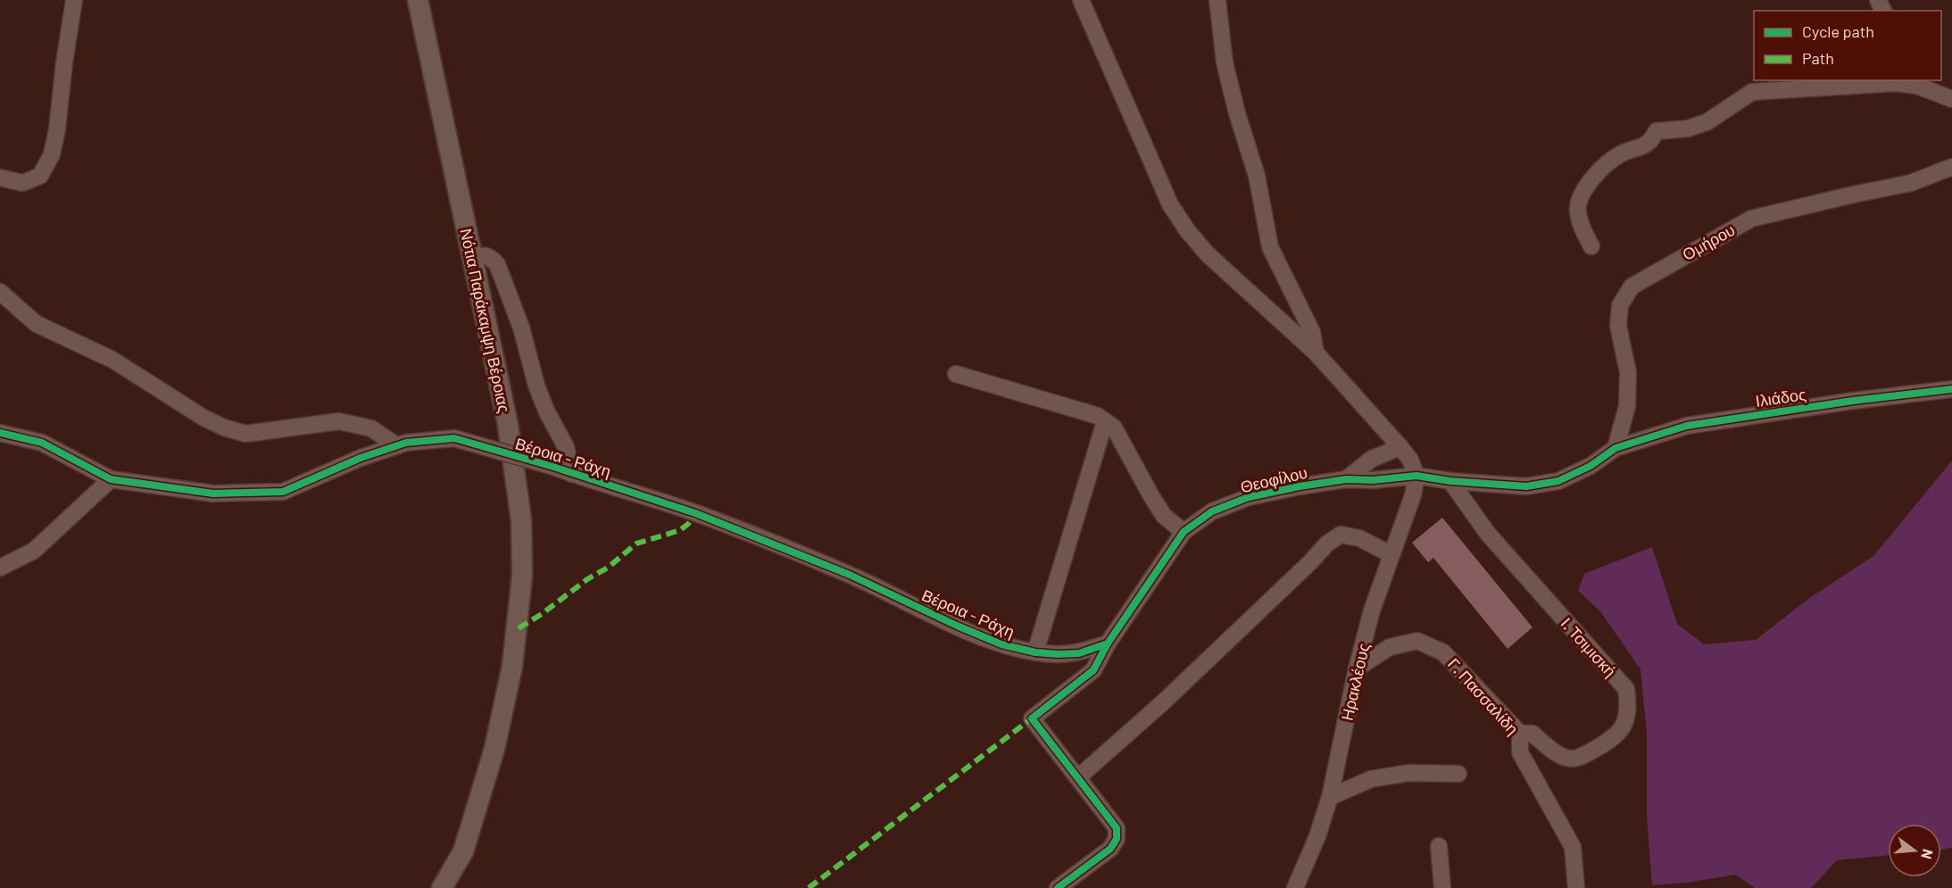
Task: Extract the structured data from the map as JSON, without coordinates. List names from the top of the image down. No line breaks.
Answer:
{"streets":{"main road":["Νότια Παράκαμψη Βέροιας"],"street":["Ομήρου","Ιλιάδος","Βέροια - Ράχη","Θεοφίλου","Ι. Τσιμισκή","Ηρακλέους","Γ. Πασσαλίδη"]},"crossings":[["Ομήρου","Ιλιάδος"],["Ομήρου","Θεοφίλου"],["Ιλιάδος","Θεοφίλου"],["Βέροια - Ράχη","Θεοφίλου"],["Θεοφίλου","Ι. Τσιμισκή"],["Θεοφίλου","Ηρακλέους"],["Ι. Τσιμισκή","Γ. Πασσαλίδη"],["Ηρακλέους","Γ. Πασσαλίδη"]],"legend":["Cycle path","Path"],"north":"right"}
